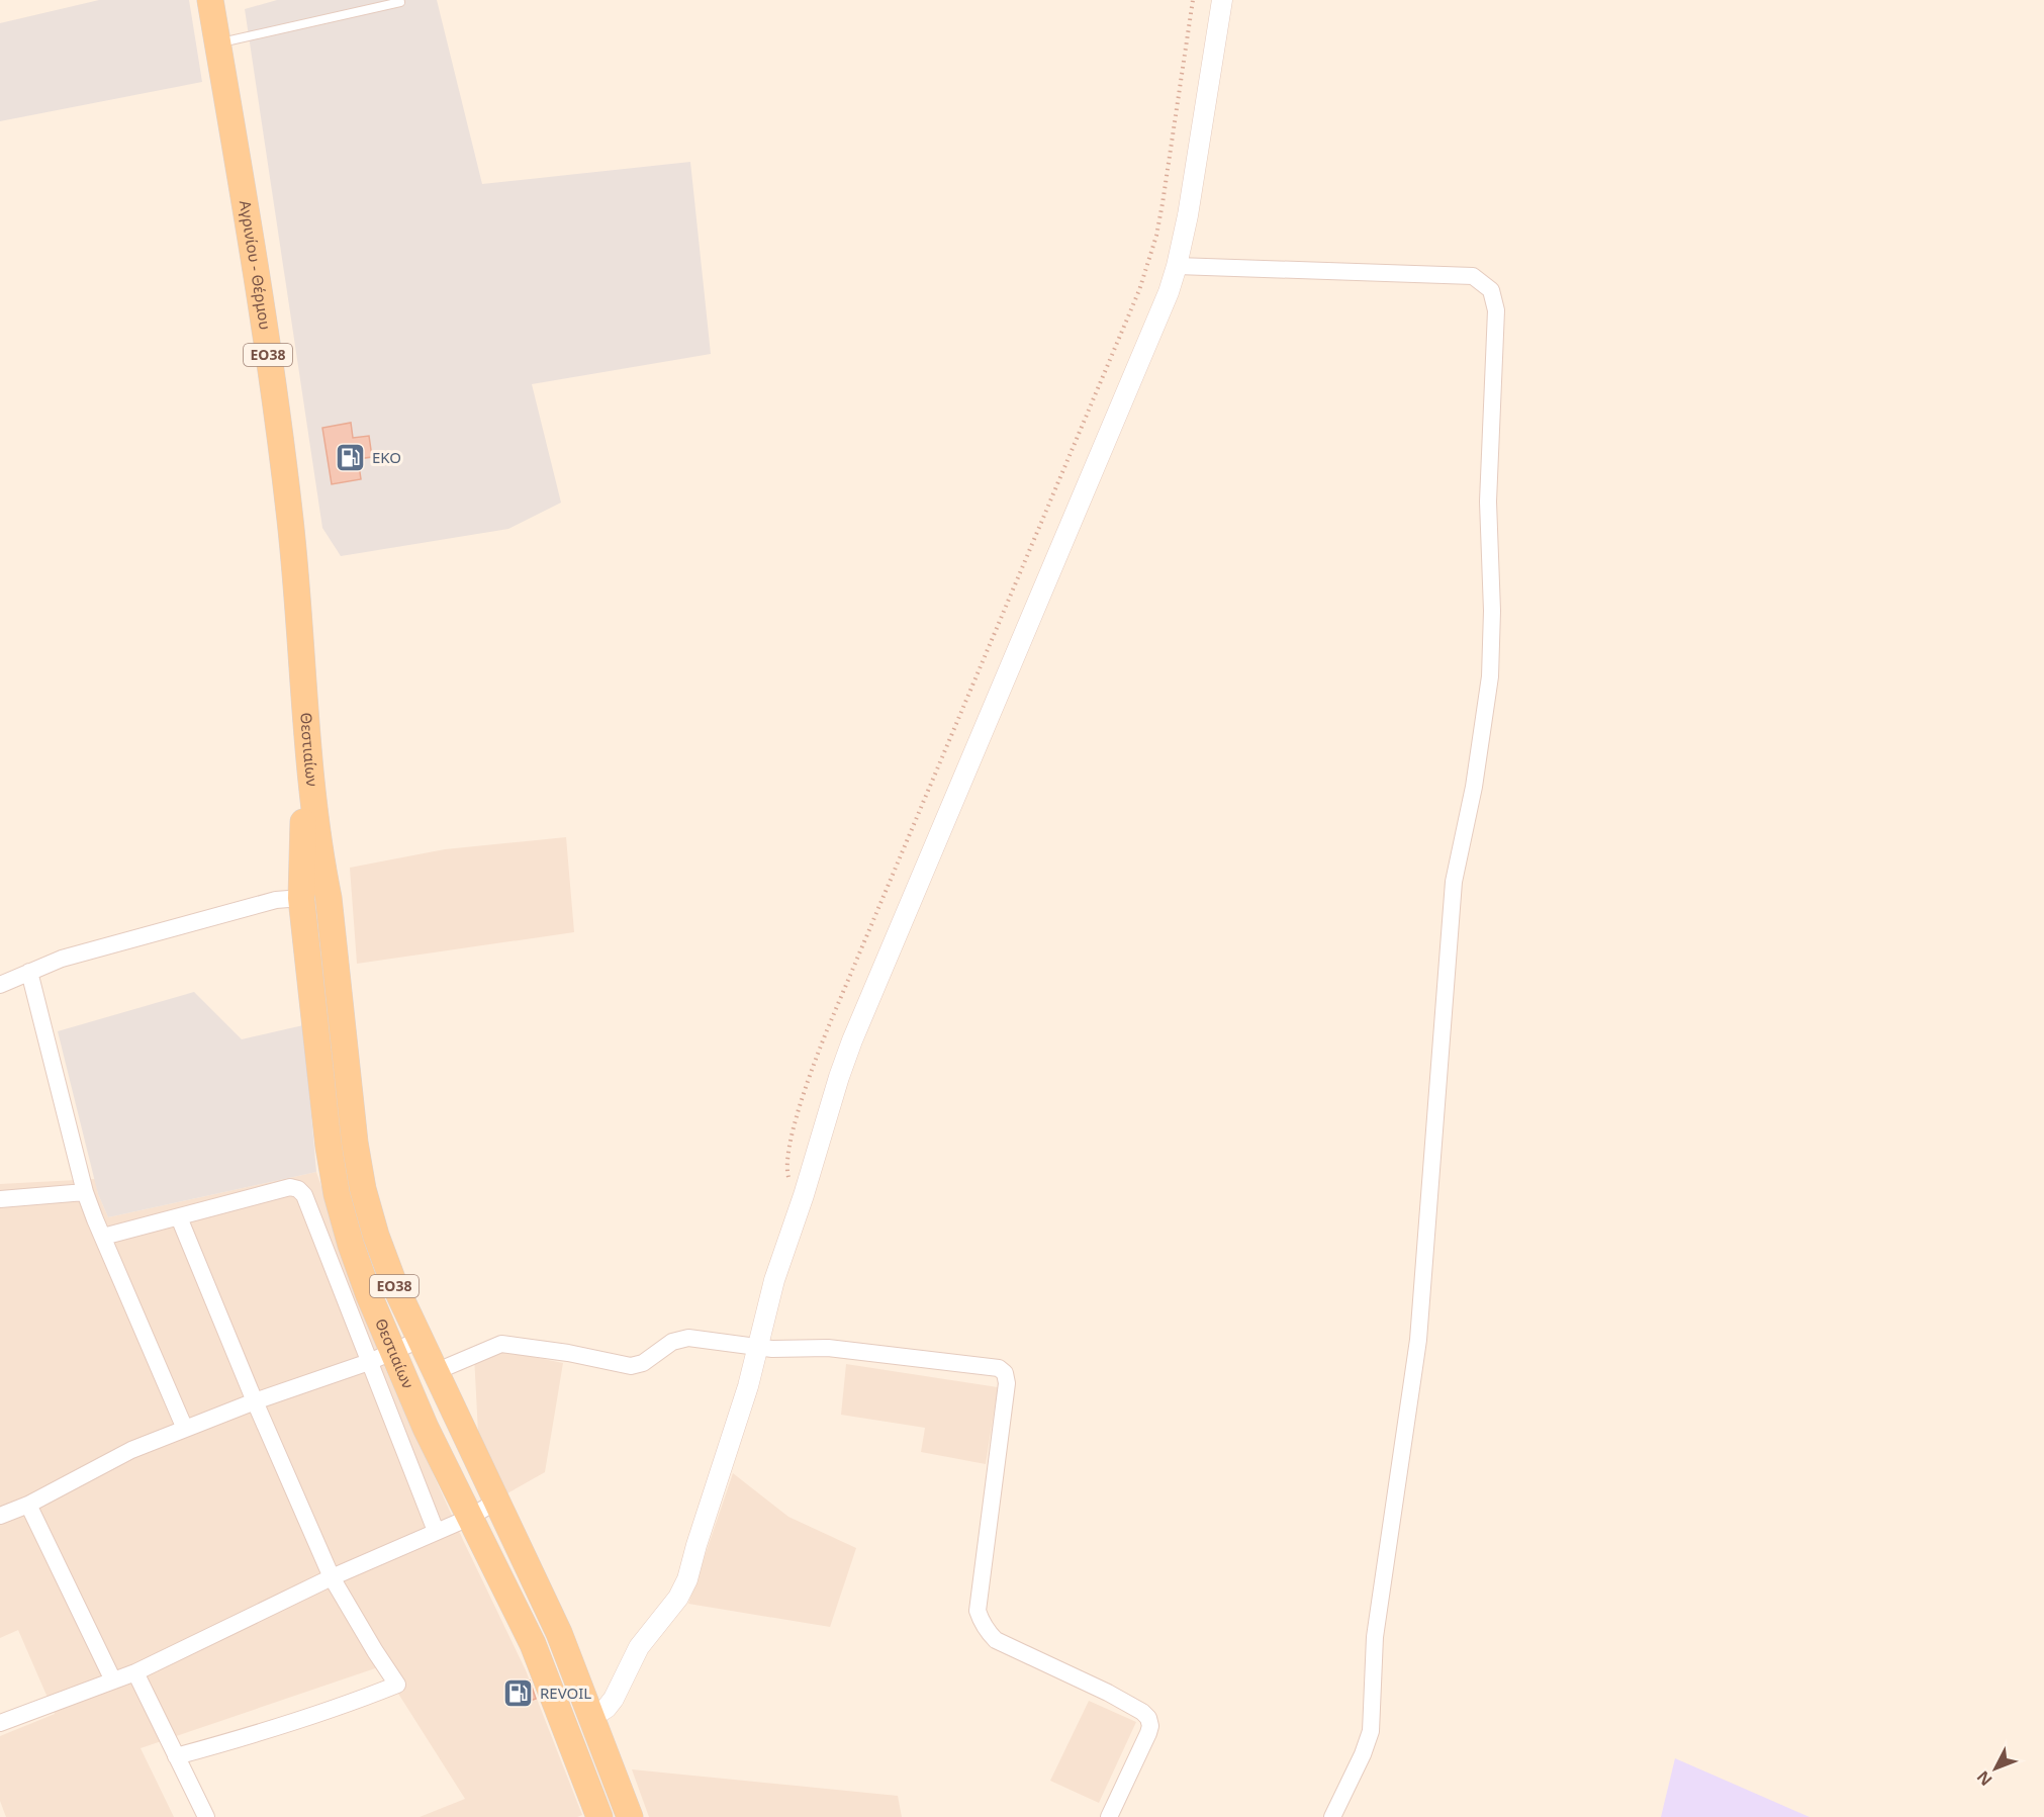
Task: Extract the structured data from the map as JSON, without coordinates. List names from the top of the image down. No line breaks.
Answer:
{"streets":{"main road":["Αγρινίου - Θέρμου","ΕΟ38","Θεστιαίων"]},"crossings":[["Αγρινίου - Θέρμου","Θεστιαίων"]],"places":{"fuel station":["EKO","REVOIL"]},"north":"bottom left"}
